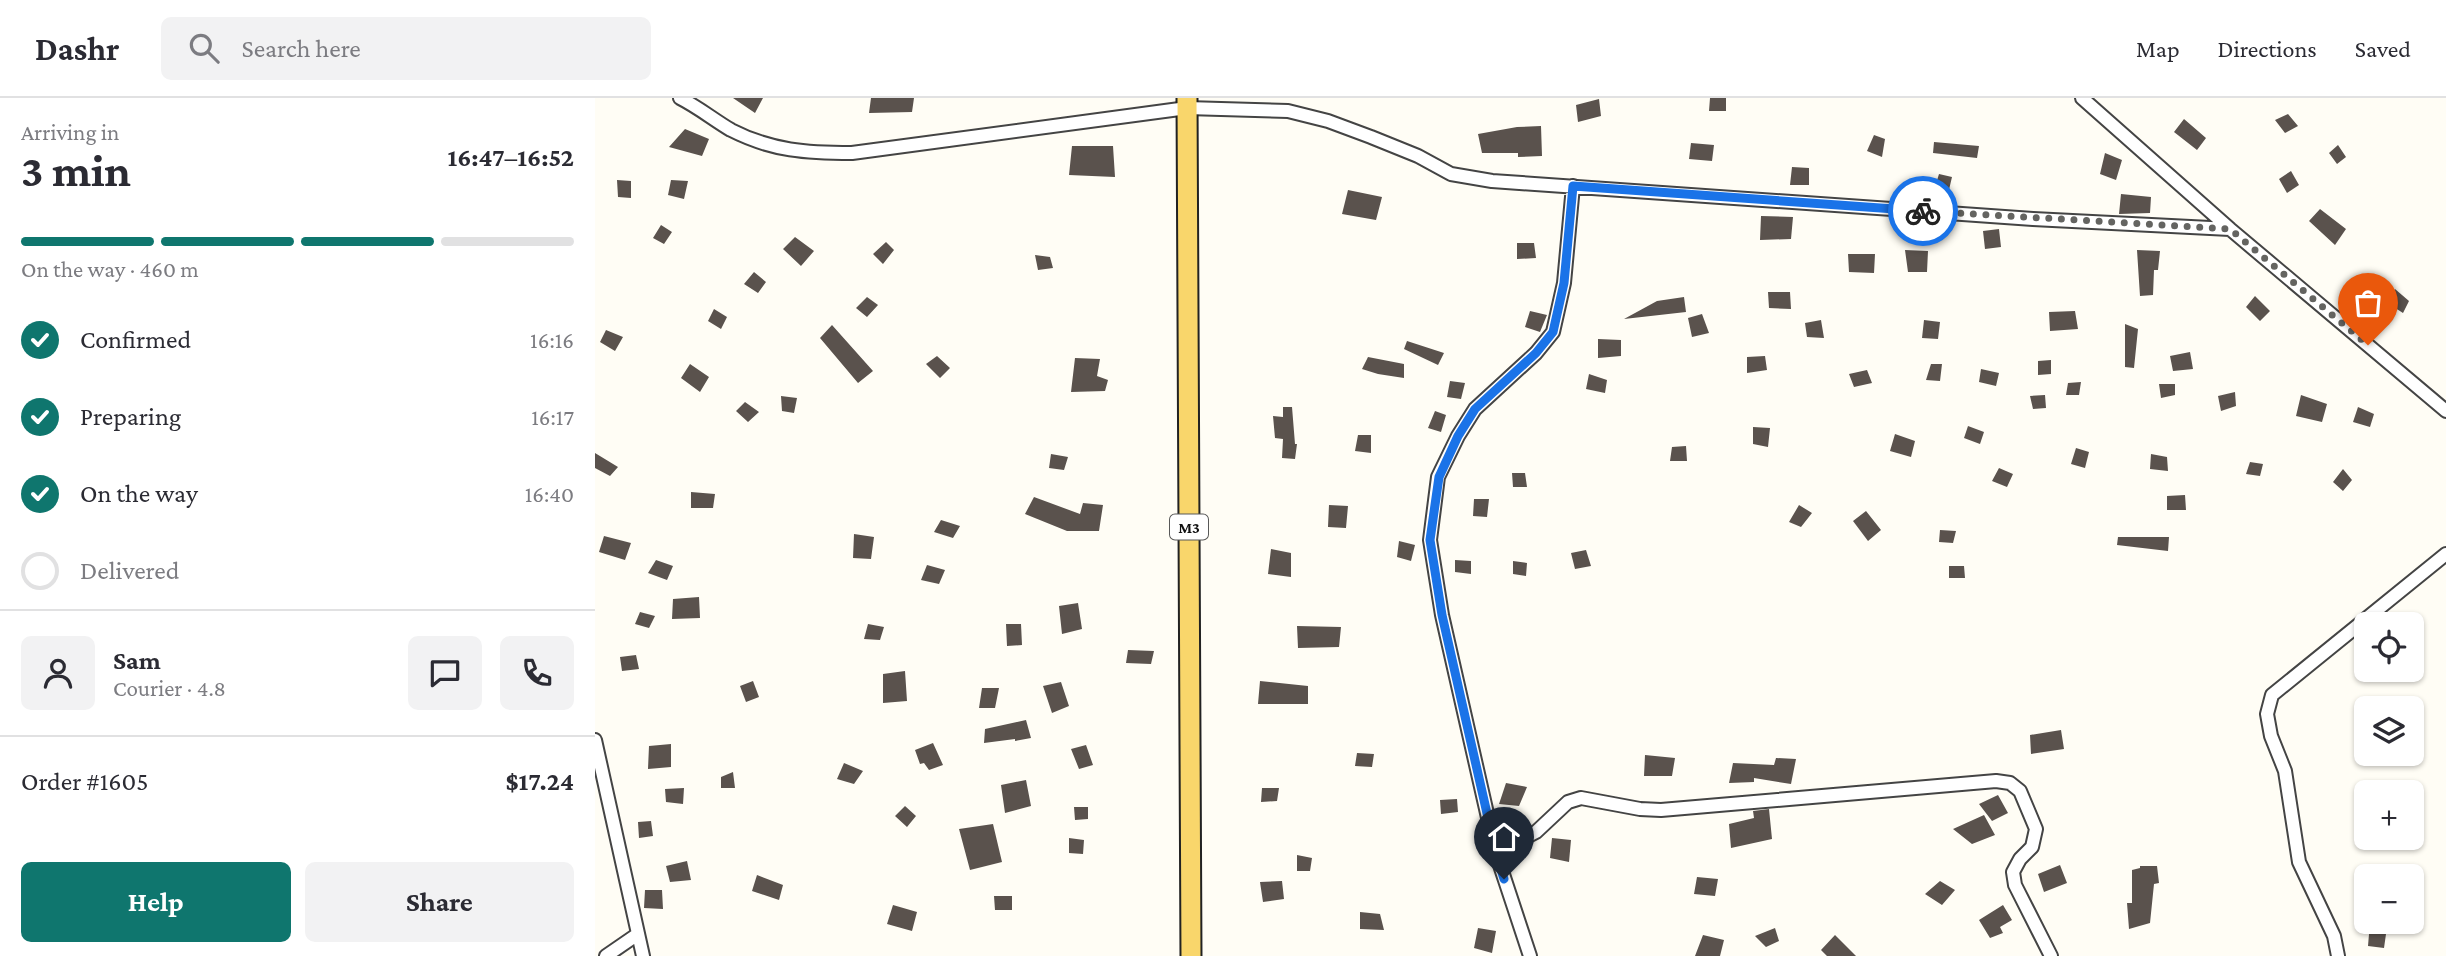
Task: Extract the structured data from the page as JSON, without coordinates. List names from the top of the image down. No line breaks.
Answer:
{"streets":{"main road":["M3"]},"page":{"header":"Dashr","search":"Search here","nav":["Map","Directions","Saved"],"heading":["3 min","Arriving in","16:47–16:52"],"panel":["Sam","Courier · 4.8","Order #1605","$17.24"],"bar":"On the way · 460 m","list":[["Confirmed","16:16"],["Preparing","16:17"],["On the way","16:40"],"Delivered"],"map_buttons":["+","−"],"buttons":["Help","Share"]}}
